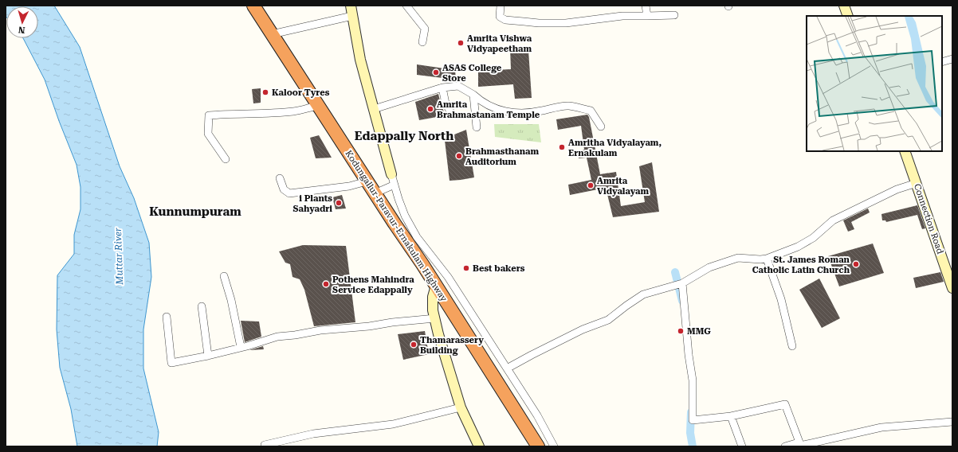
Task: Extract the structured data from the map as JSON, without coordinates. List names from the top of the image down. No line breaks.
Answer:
{"streets":{"highway":["Kodungallur-Paravur-Ernakulam Highway"],"street":["Connection Road"]},"districts":["Edappally North","Kunnumpuram"],"water":["Muttar River"],"places":["Amrita Vishwa Vidyapeetham","ASAS College Store","Kaloor Tyres","Amrita Brahmastanam Temple","Amritha Vidyalayam, Ernakulam","Brahmasthanam Auditorium","Amrita Vidyalayam","i Plants Sahyadri","St. James Roman Catholic Latin Church","Best bakers","Pothens Mahindra Service Edappally","MMG","Thamarassery Building"],"north":"bottom"}
